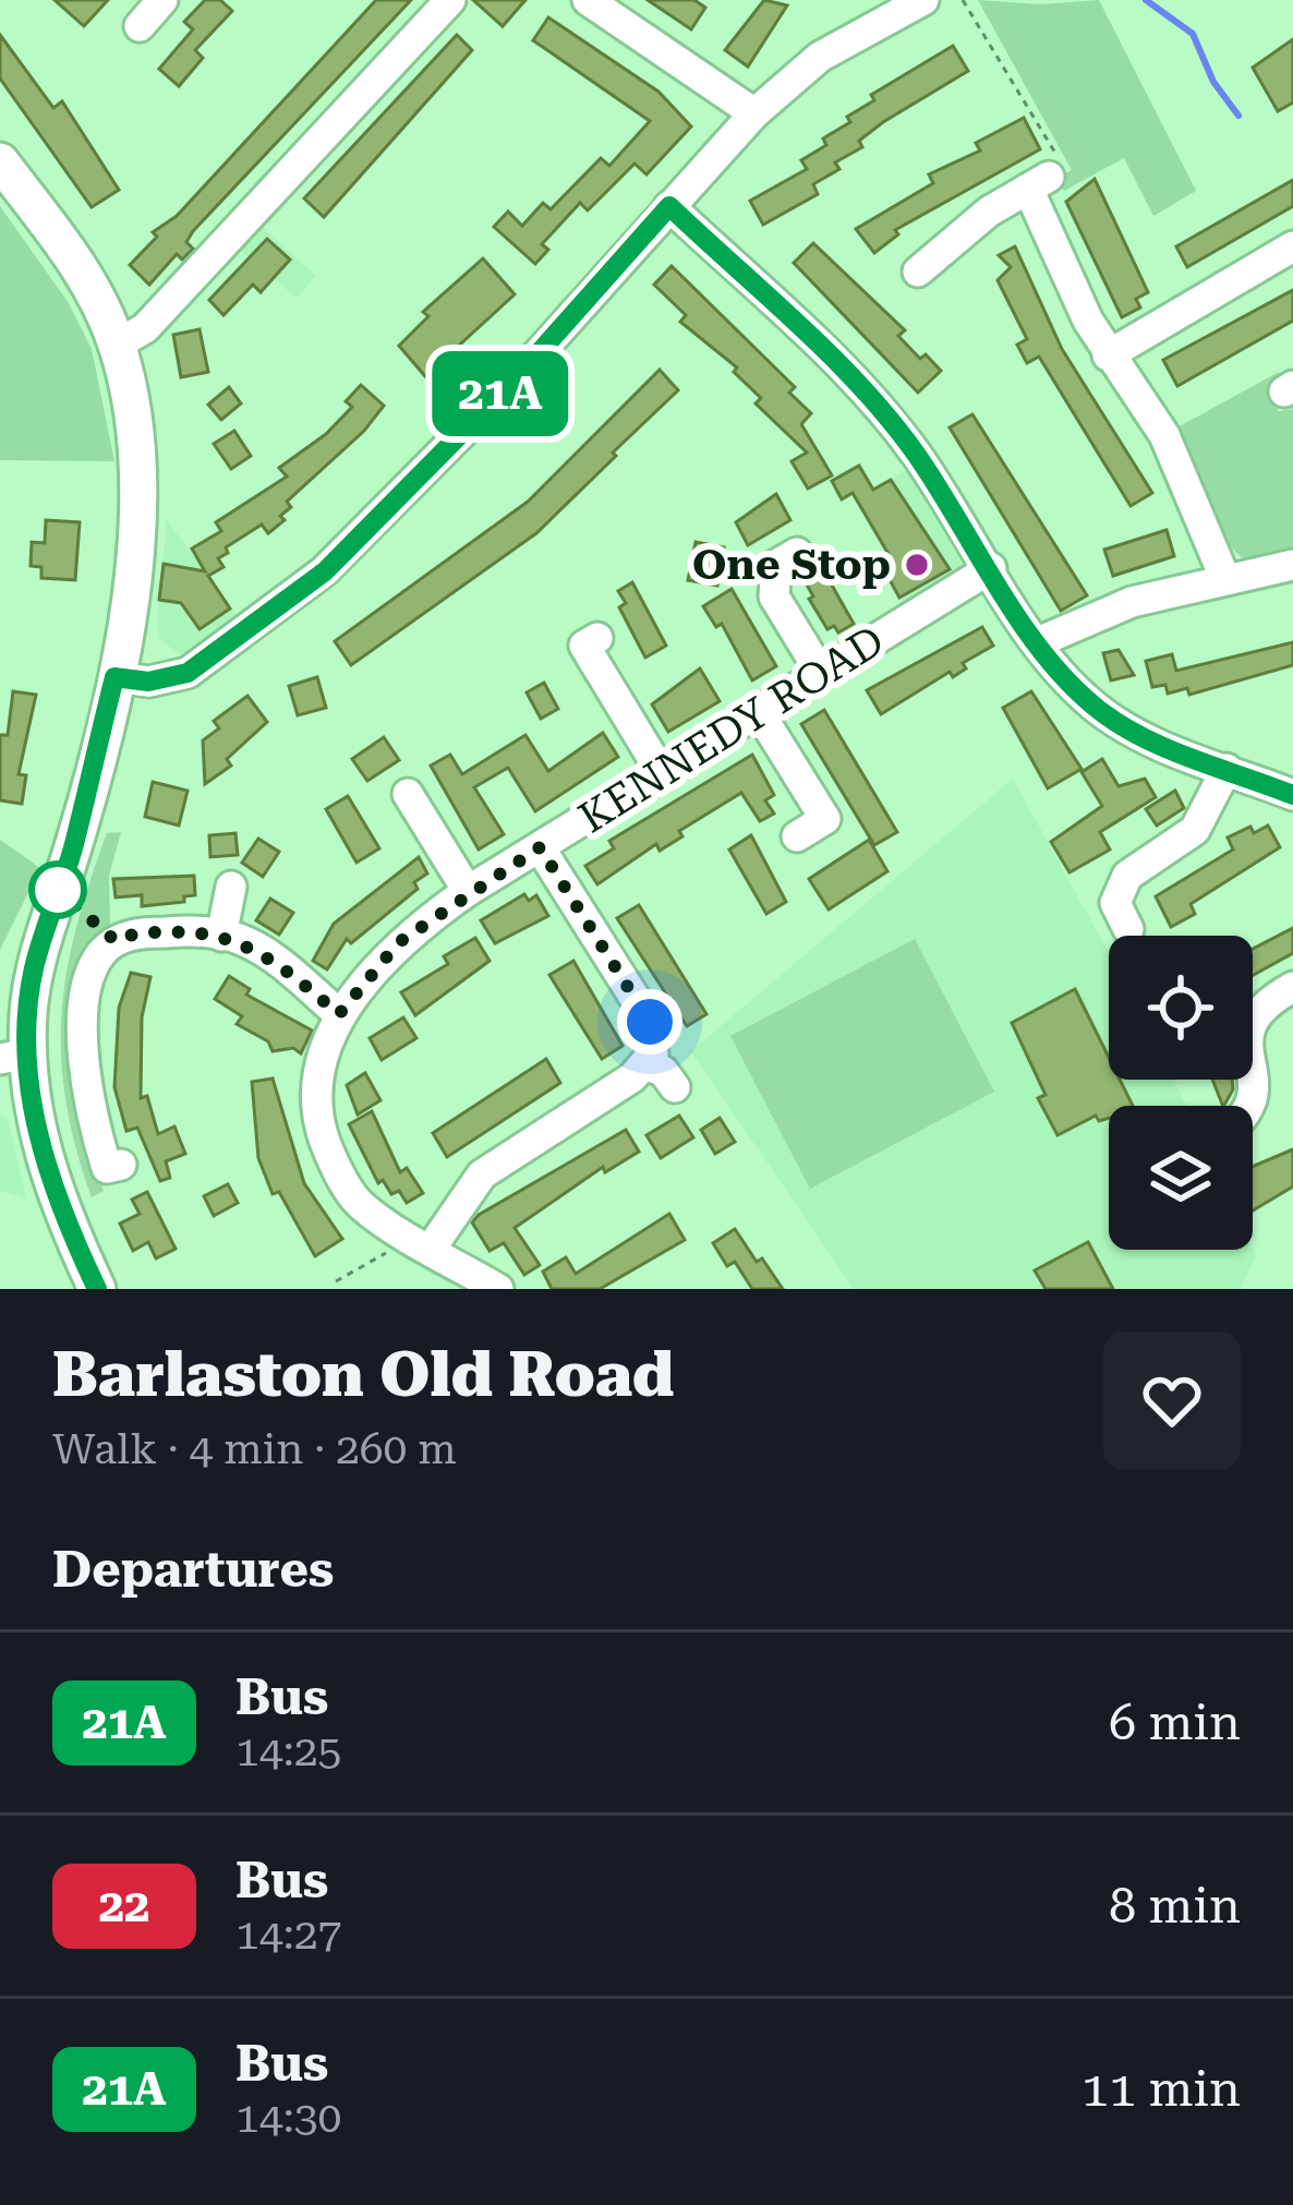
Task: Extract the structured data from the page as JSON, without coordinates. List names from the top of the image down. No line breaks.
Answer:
{"streets":{"street":["KENNEDY ROAD"]},"places":["One Stop"],"lines":["bus line 21A"],"page":{"on_map":"21A","heading":[["Barlaston Old Road","Walk · 4 min · 260 m"],"Departures"],"list":[{"mark":"21A","name":"Bus","note":"14:25","value":"6 min"},{"mark":"22","name":"Bus","note":"14:27","value":"8 min"},{"mark":"21A","name":"Bus","note":"14:30","value":"11 min"}]}}
